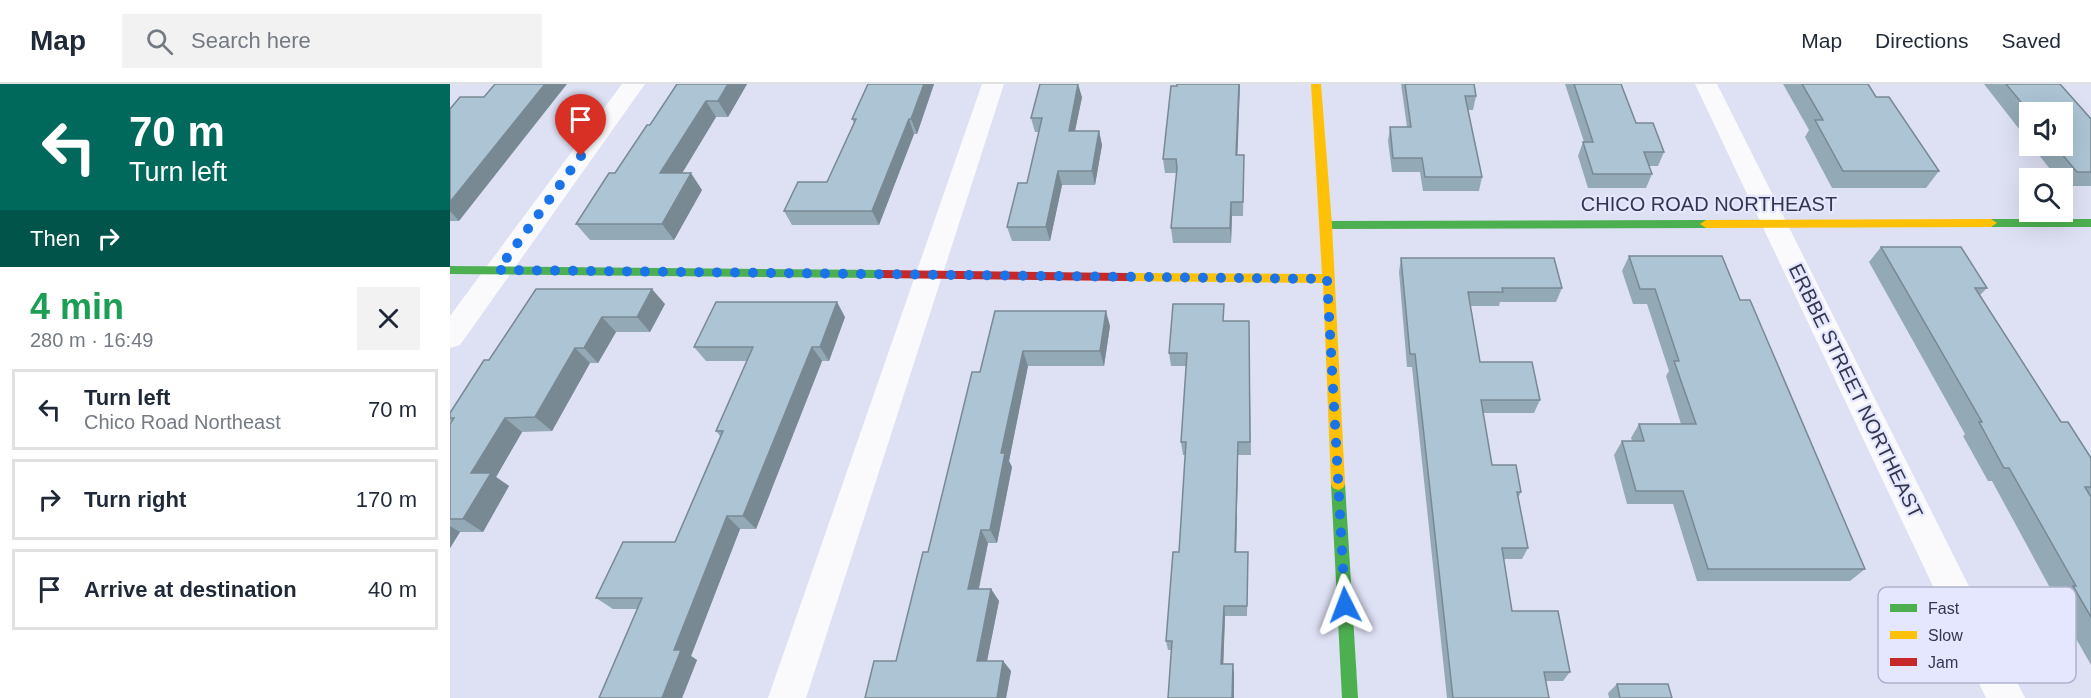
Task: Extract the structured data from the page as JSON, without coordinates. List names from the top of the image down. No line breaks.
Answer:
{"streets":{"street":["CHICO ROAD NORTHEAST","ERBBE STREET NORTHEAST"]},"crossings":[["CHICO ROAD NORTHEAST","ERBBE STREET NORTHEAST"]],"legend":["Fast","Slow","Jam"],"page":{"header":"Map","search":"Search here","nav":["Map","Directions","Saved"],"turn":["70 m","Turn left"],"then":"Then","heading":["4 min","280 m · 16:49"],"list":[{"name":"Turn left","note":"Chico Road Northeast","value":"70 m"},{"name":"Turn right","value":"170 m"},{"name":"Arrive at destination","value":"40 m"}]}}
